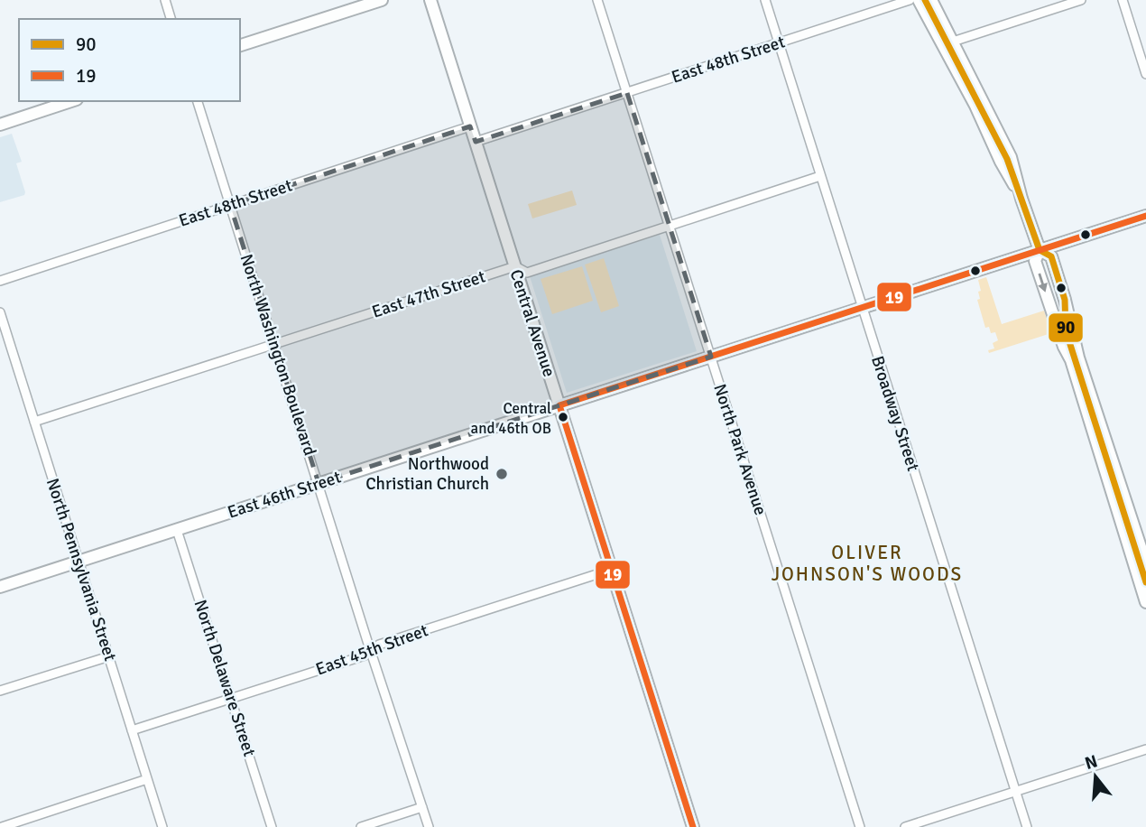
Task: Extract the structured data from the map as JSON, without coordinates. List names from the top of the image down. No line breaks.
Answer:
{"streets":{"main road":["Central Avenue","East 46th Street"],"street":["East 48th Street","East 47th Street","North Washington Boulevard","Broadway Street","North Park Avenue","North Pennsylvania Street","East 45th Street","North Delaware Street"]},"crossings":[["East 48th Street","Central Avenue"],["East 48th Street","North Washington Boulevard"],["East 48th Street","Broadway Street"],["East 48th Street","North Park Avenue"],["East 47th Street","Central Avenue"],["East 47th Street","North Washington Boulevard"],["East 47th Street","Broadway Street"],["East 47th Street","North Park Avenue"],["East 47th Street","North Pennsylvania Street"],["Central Avenue","East 46th Street"],["Central Avenue","East 45th Street"],["North Washington Boulevard","East 46th Street"],["North Washington Boulevard","East 45th Street"],["Broadway Street","East 46th Street"],["North Park Avenue","East 46th Street"],["East 46th Street","North Pennsylvania Street"],["East 46th Street","North Delaware Street"],["North Pennsylvania Street","East 45th Street"],["East 45th Street","North Delaware Street"]],"districts":["OLIVER JOHNSON'S WOODS"],"places":["Central and 46th OB","Northwood Christian Church"],"lines":["transit line 90","transit line 19"],"legend":["90","19"],"north":"top"}
